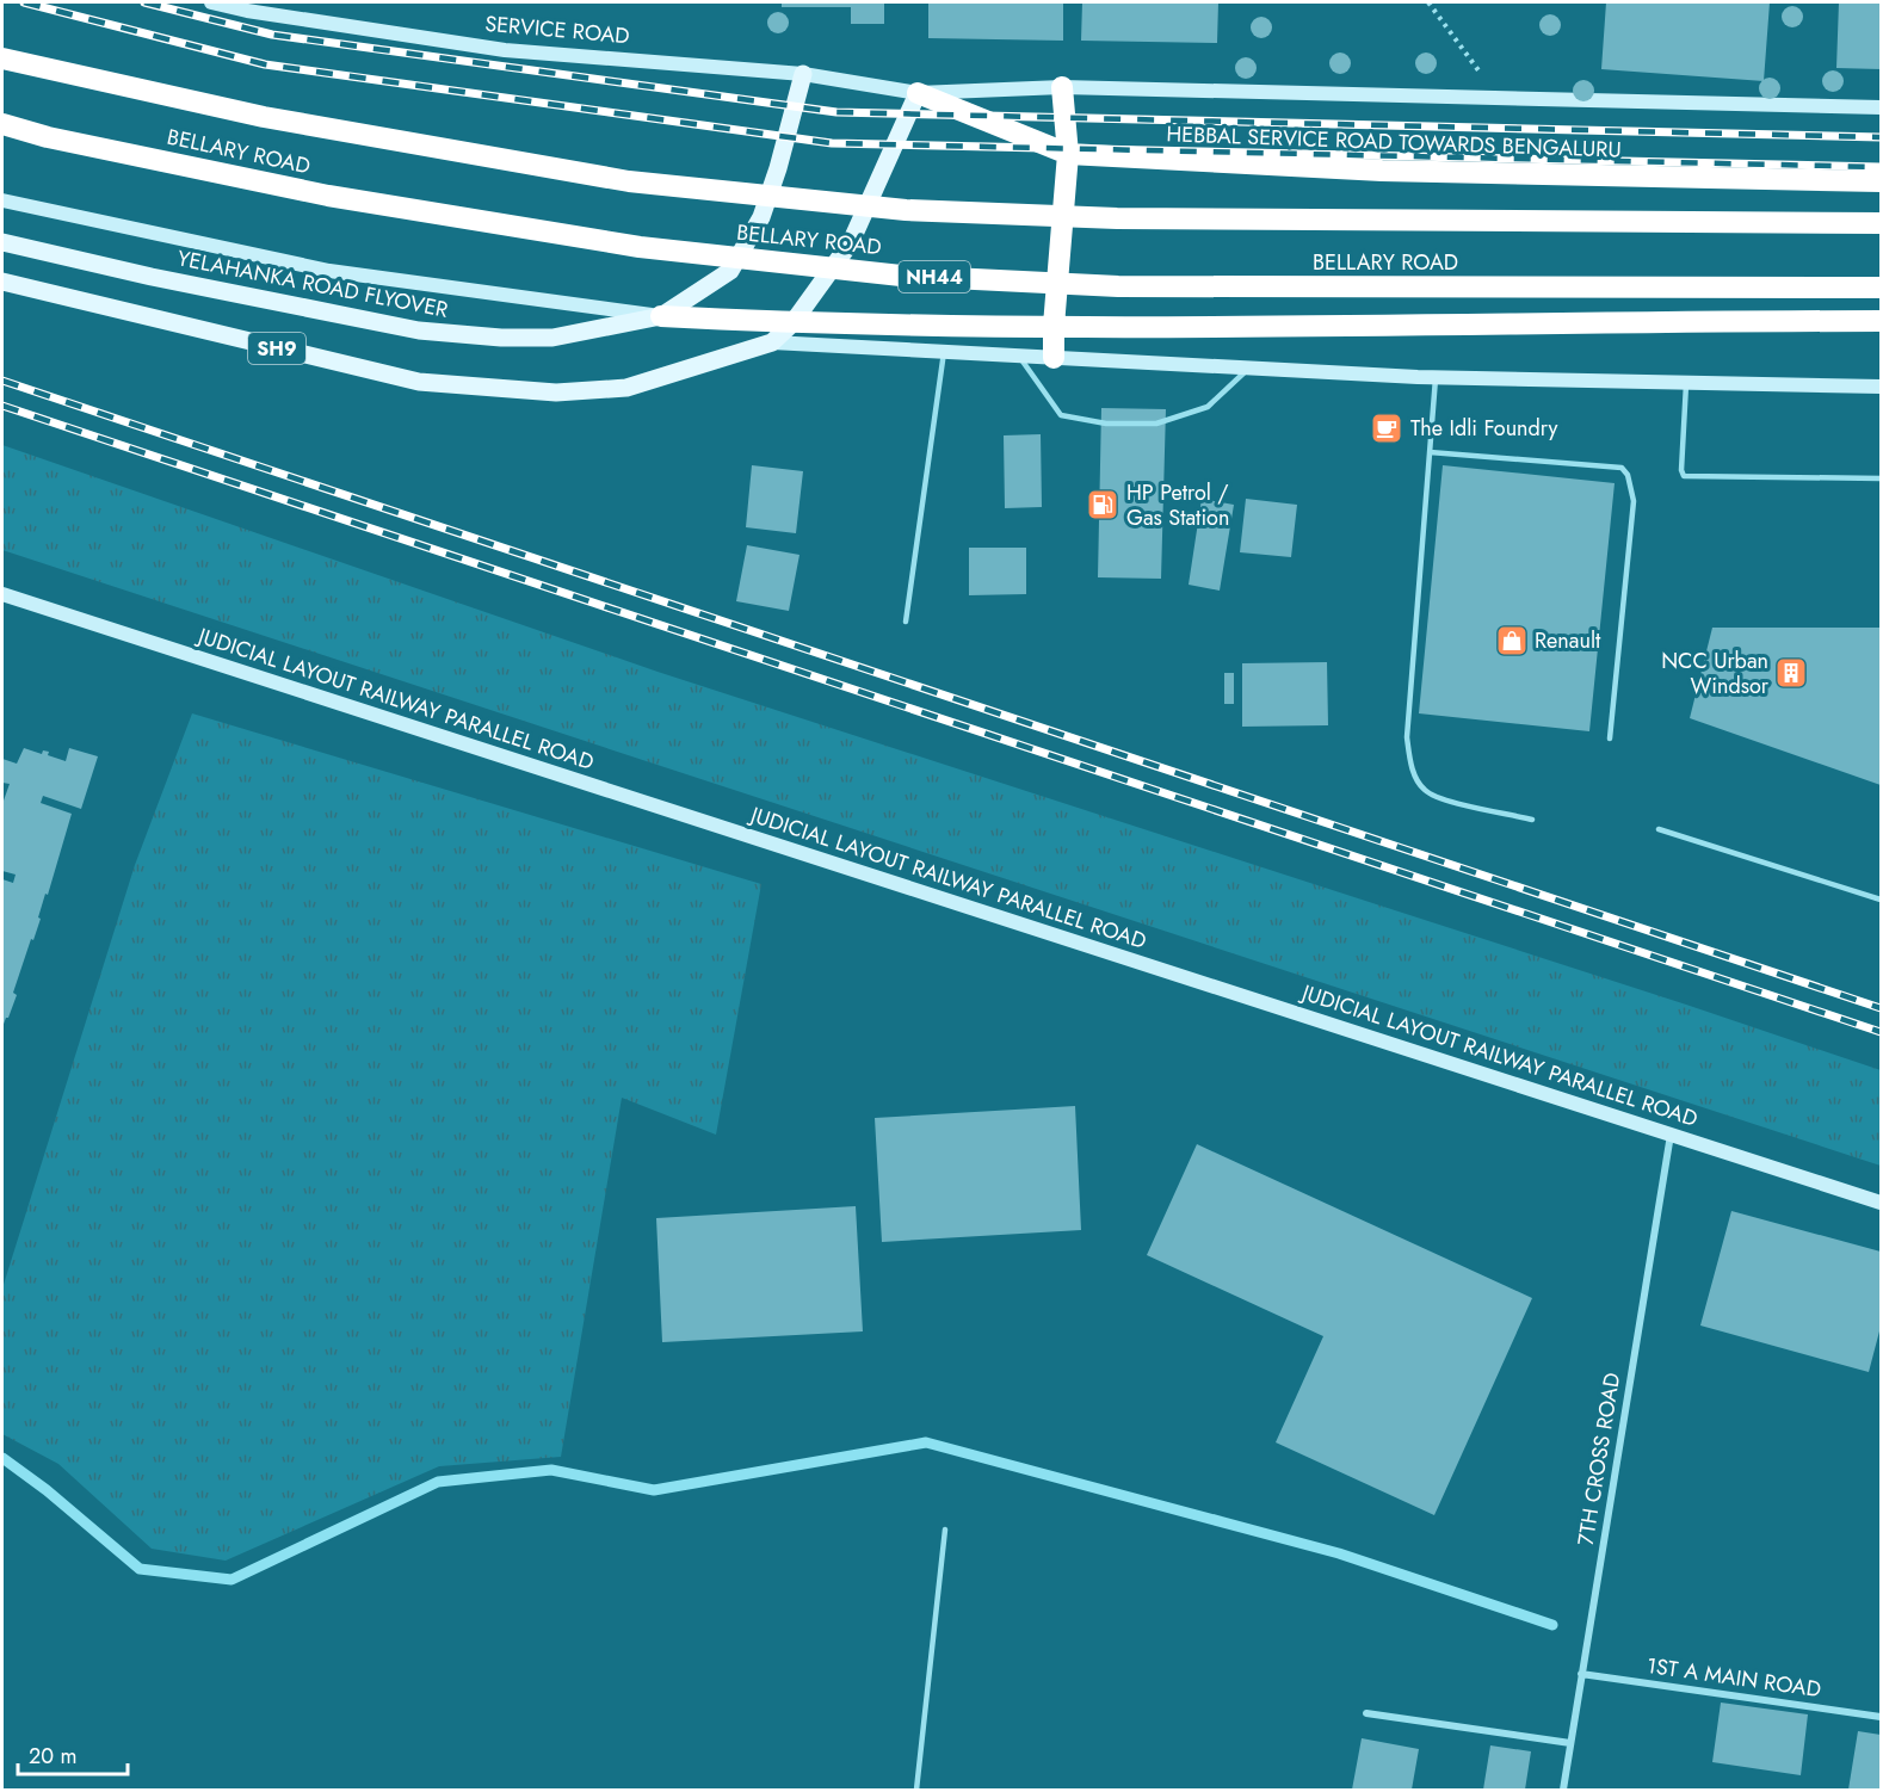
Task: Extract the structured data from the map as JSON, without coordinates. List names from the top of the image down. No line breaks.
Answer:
{"streets":{"highway":["HEBBAL SERVICE ROAD TOWARDS BENGALURU","BELLARY ROAD","NH44"],"main road":["YELAHANKA ROAD FLYOVER","SH9"],"street":["SERVICE ROAD","JUDICIAL LAYOUT RAILWAY PARALLEL ROAD","7TH CROSS ROAD","1ST A MAIN ROAD"]},"crossings":[["SERVICE ROAD","HEBBAL SERVICE ROAD TOWARDS BENGALURU"],["SERVICE ROAD","SH9"],["YELAHANKA ROAD FLYOVER","SH9"],["JUDICIAL LAYOUT RAILWAY PARALLEL ROAD","7TH CROSS ROAD"],["7TH CROSS ROAD","1ST A MAIN ROAD"]],"places":{"cafe":["The Idli Foundry"],"fuel station":["HP Petrol / Gas Station"],"shop":["Renault"],"building":["NCC Urban Windsor"]},"scale_bar":"20 m"}
